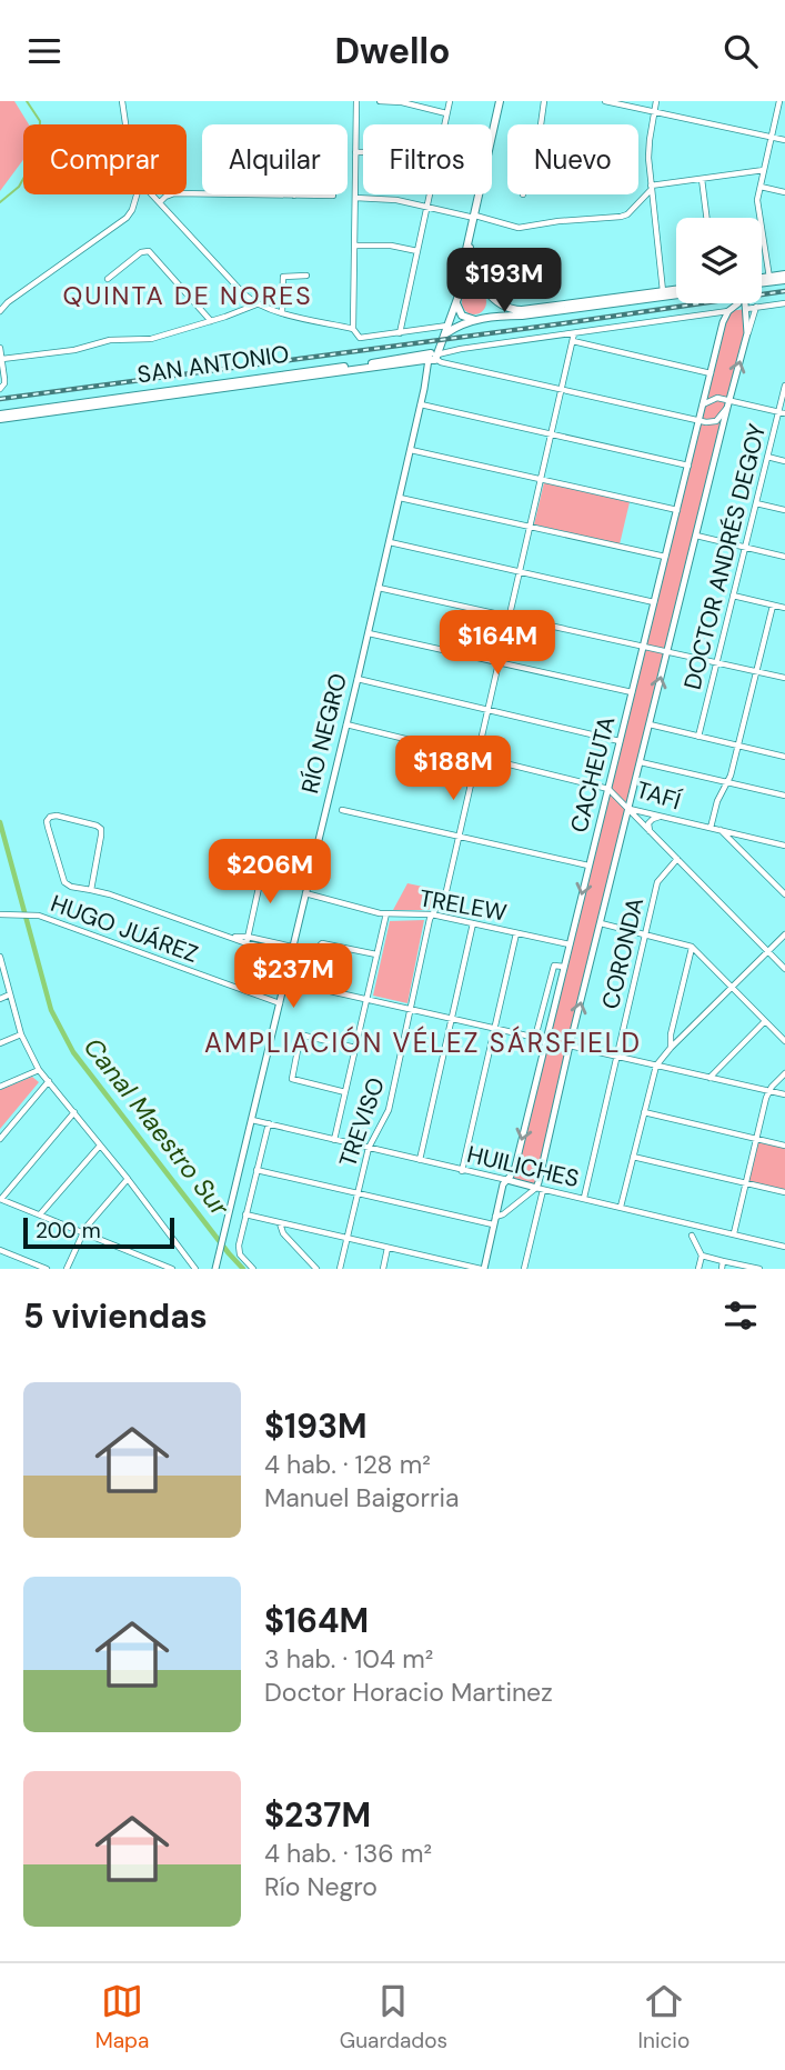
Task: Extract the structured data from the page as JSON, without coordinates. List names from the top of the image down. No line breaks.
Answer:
{"streets":{"main road":["SAN ANTONIO"],"street":["DOCTOR ANDRÉS DEGOY","RÍO NEGRO","CACHEUTA","TAFÍ","TRELEW","HUGO JUÁREZ","CORONDA","TREVISO","HUILICHES"]},"crossings":[["SAN ANTONIO","RÍO NEGRO"],["SAN ANTONIO","CACHEUTA"],["SAN ANTONIO","TREVISO"],["RÍO NEGRO","TAFÍ"],["RÍO NEGRO","TRELEW"],["RÍO NEGRO","HUGO JUÁREZ"],["RÍO NEGRO","HUILICHES"],["CACHEUTA","TAFÍ"],["CACHEUTA","TRELEW"],["CACHEUTA","HUILICHES"],["TAFÍ","TREVISO"],["TRELEW","TREVISO"],["CORONDA","HUILICHES"],["TREVISO","HUILICHES"]],"districts":["QUINTA DE NORES","AMPLIACIÓN VÉLEZ SÁRSFIELD"],"water":["Canal Maestro Sur"],"scale_bar":"200 m","page":{"header":"Dwello","chip":["Comprar","Alquilar","Filtros","Nuevo"],"price":["$193M","$164M","$188M","$206M","$237M"],"scale":"200 m","heading":"5 viviendas","list":[{"name":"$193M","note":"4 hab. · 128 m² · Manuel Baigorria"},{"name":"$164M","note":"3 hab. · 104 m² · Doctor Horacio Martinez"},{"name":"$237M","note":"4 hab. · 136 m² · Río Negro"}],"tabs":["Mapa","Guardados","Inicio"]}}
